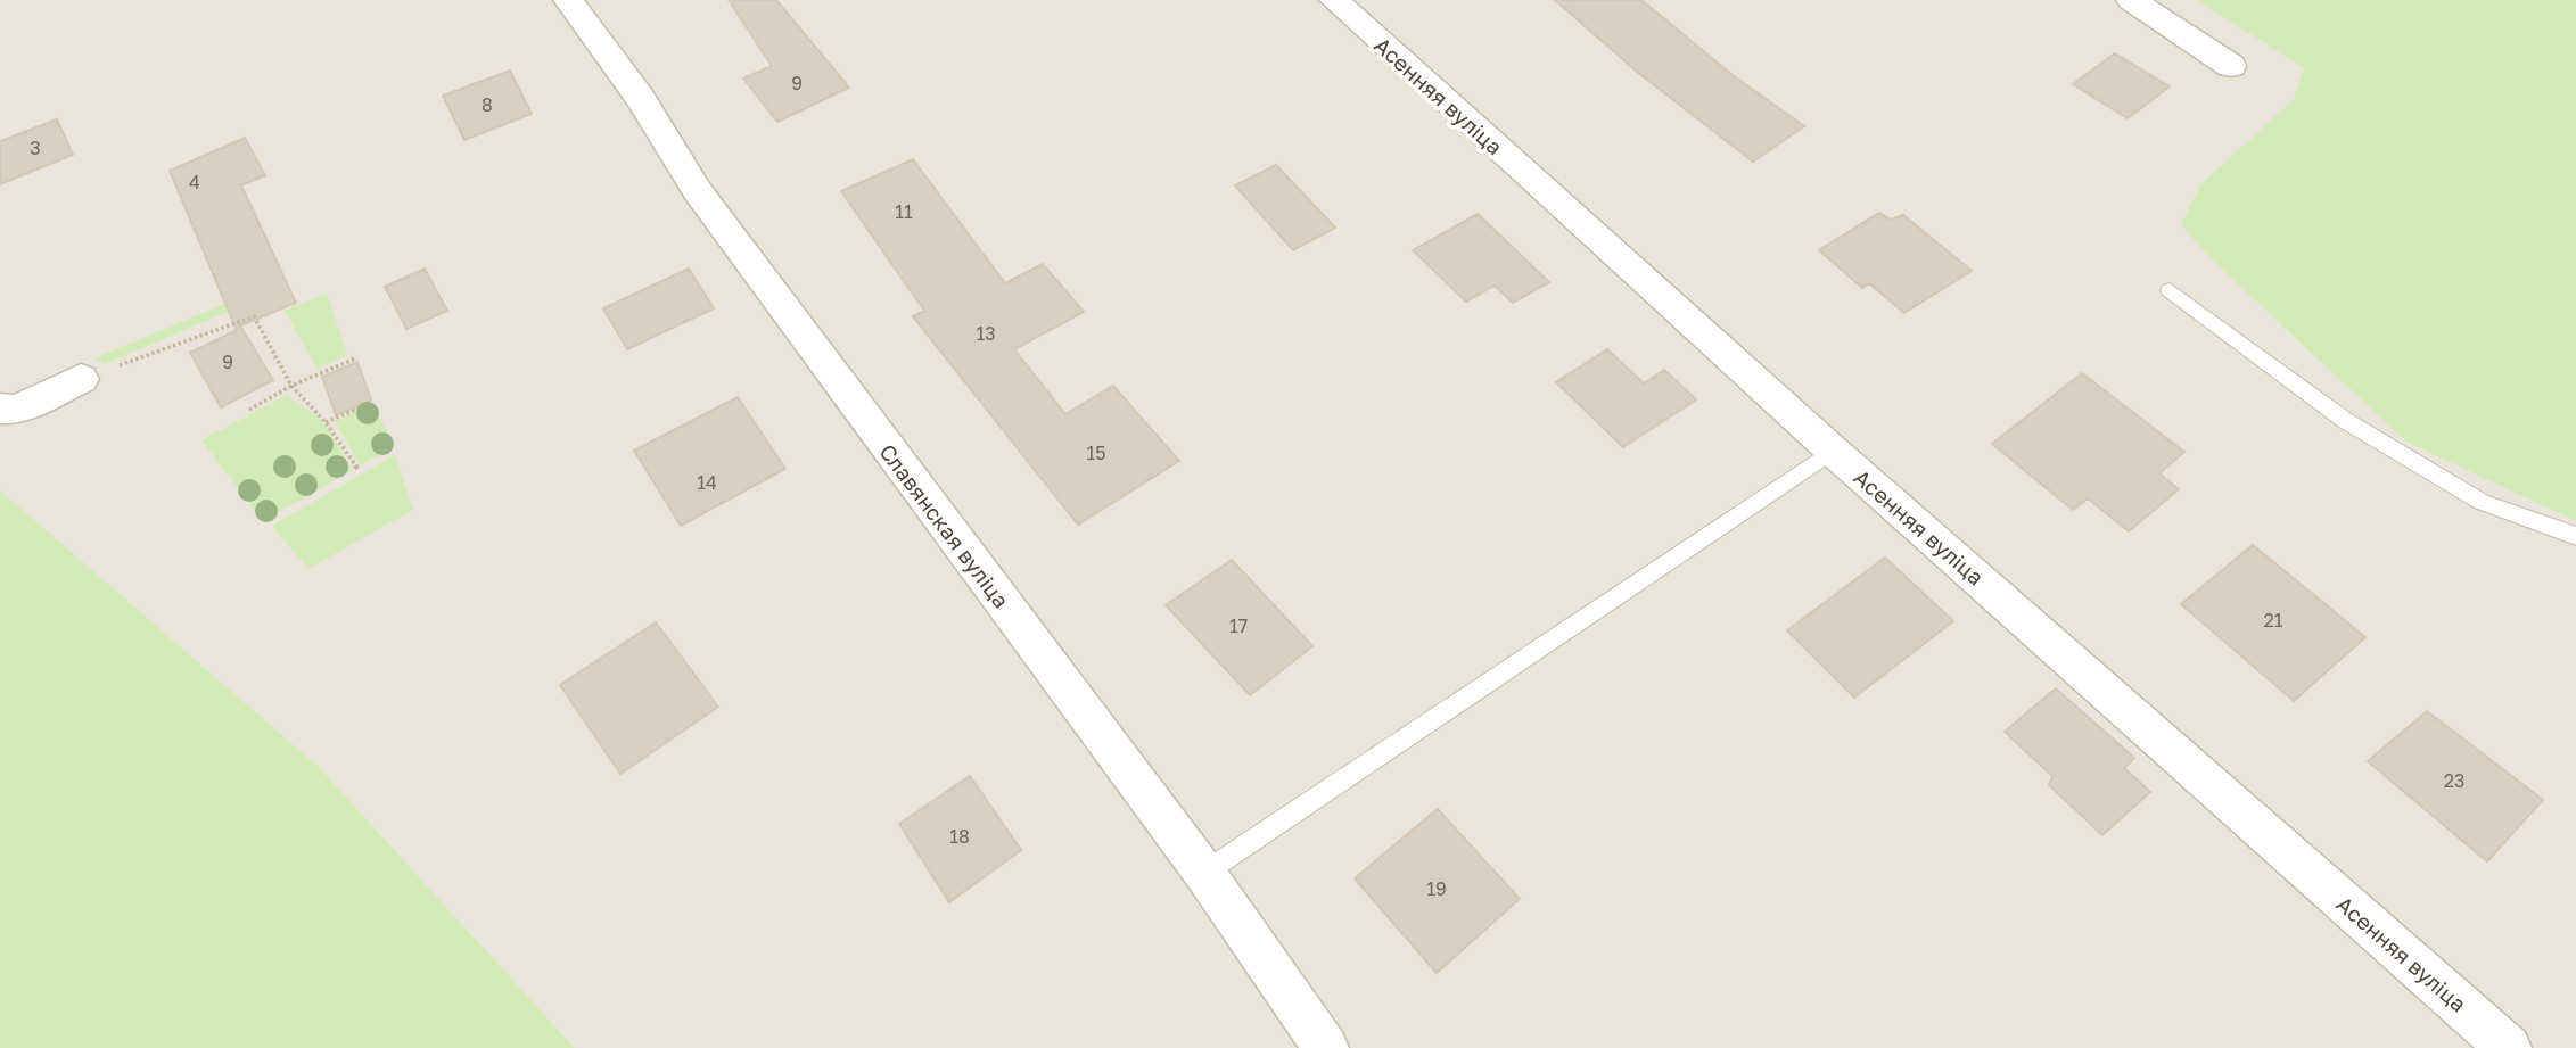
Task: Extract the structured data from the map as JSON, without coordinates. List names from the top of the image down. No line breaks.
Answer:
{"streets":{"street":["Асенняя вуліца","Славянская вуліца"]},"house_numbers":["9","8","3","4","11","13","9","15","14","21","17","23","18","19"]}
